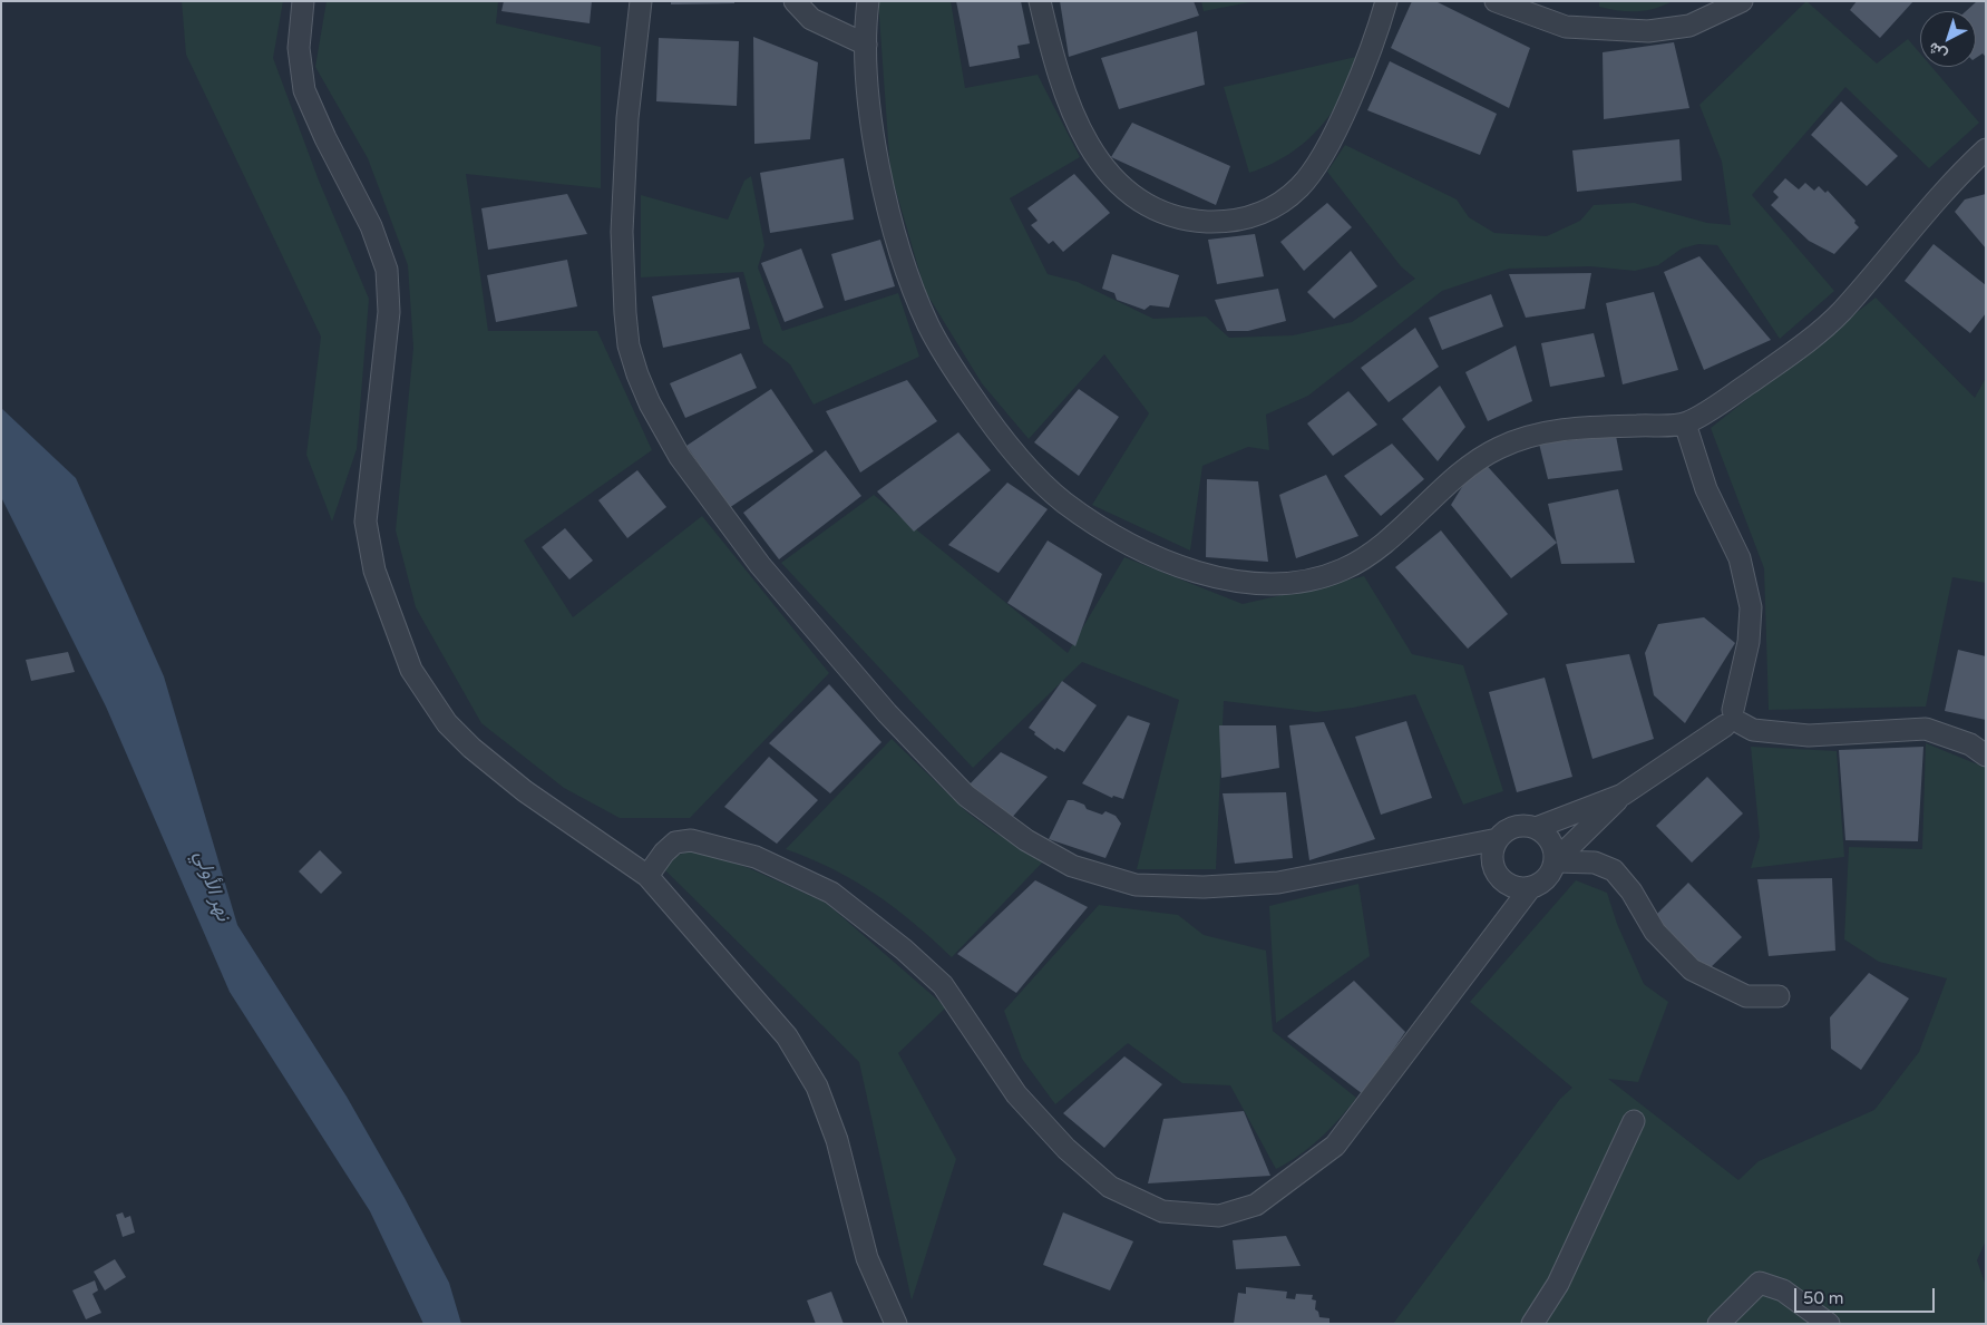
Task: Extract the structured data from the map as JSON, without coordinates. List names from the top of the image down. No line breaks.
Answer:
{"water":["نهر الأولي"],"scale_bar":"50 m","north":"bottom left"}
